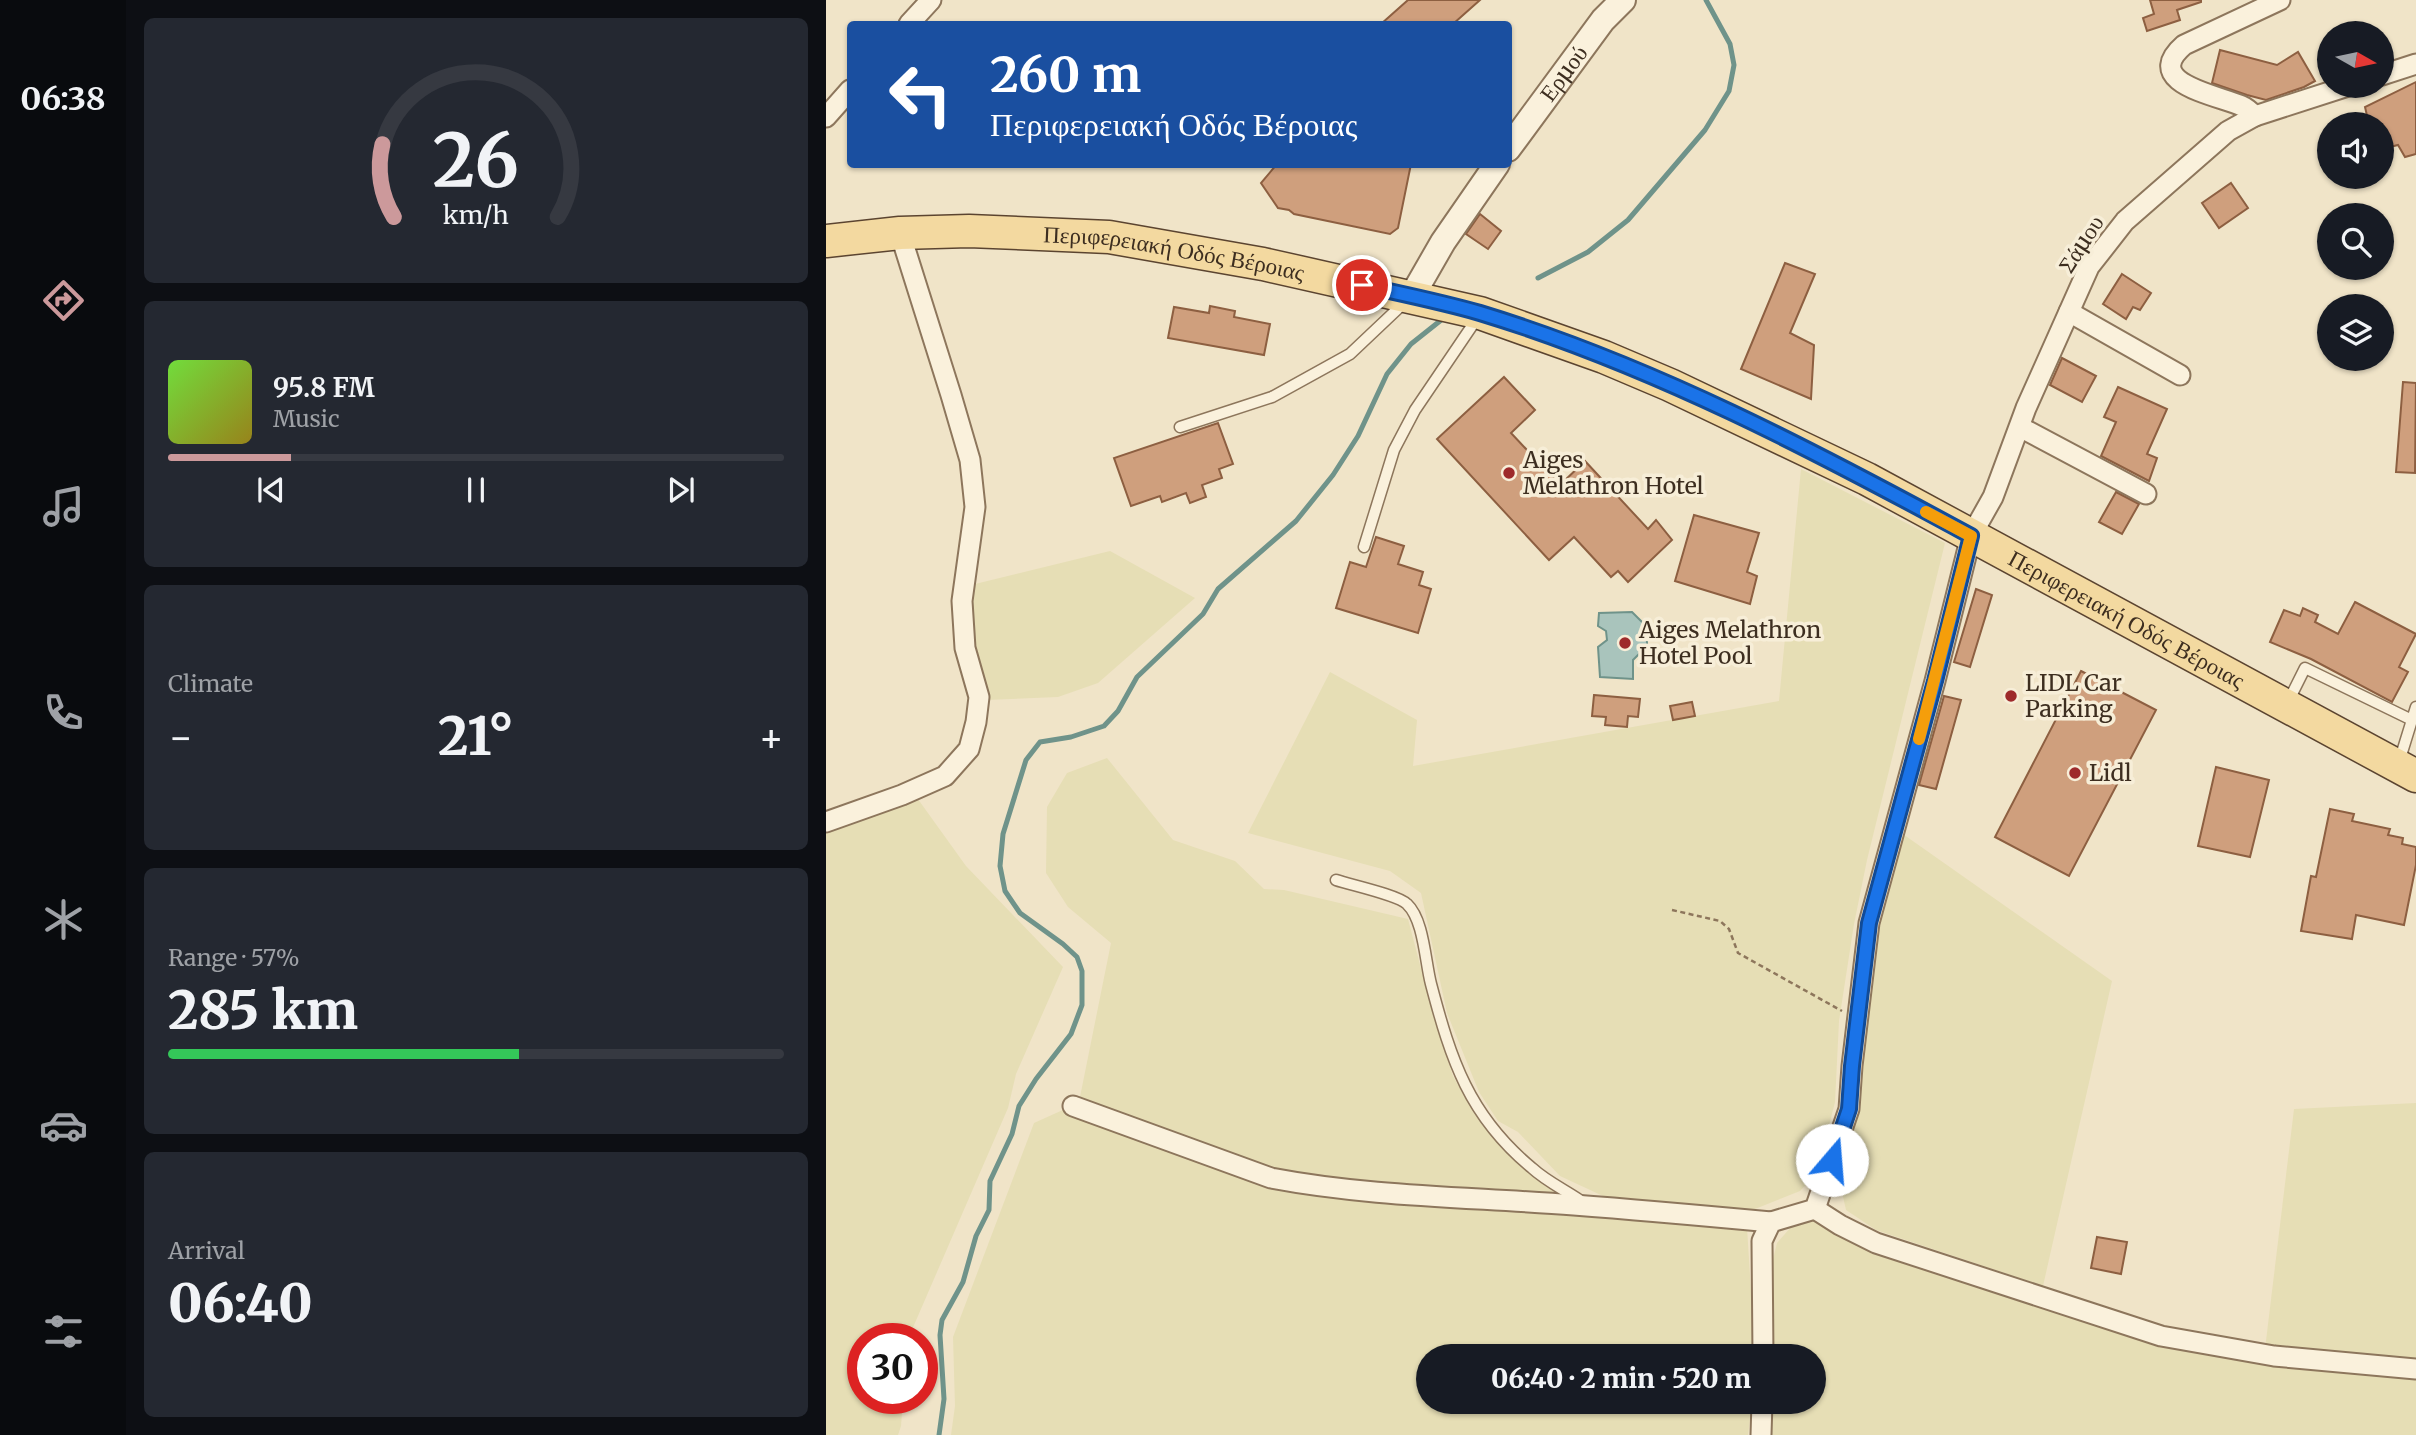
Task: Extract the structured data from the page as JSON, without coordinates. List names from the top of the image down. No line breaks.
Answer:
{"streets":{"main road":["Περιφερειακή Οδός Βέροιας"],"street":["Ερμού","Σάμου"]},"crossings":[["Σάμου","Περιφερειακή Οδός Βέροιας"]],"places":["Aiges Melathron Hotel","Aiges Melathron Hotel Pool","LIDL Car Parking","Lidl"],"north":"right","page":{"tabs":"06:38","turn":["260 m","Περιφερειακή Οδός Βέροιας"],"song":["95.8 FM","Music"],"tile":["Climate",["Range · 57%","285 km"],["Arrival","06:40"]],"heat":["−","21°","+"],"limit":"30","trip":"06:40 · 2 min · 520 m","gauge":["26","km/h"]}}
